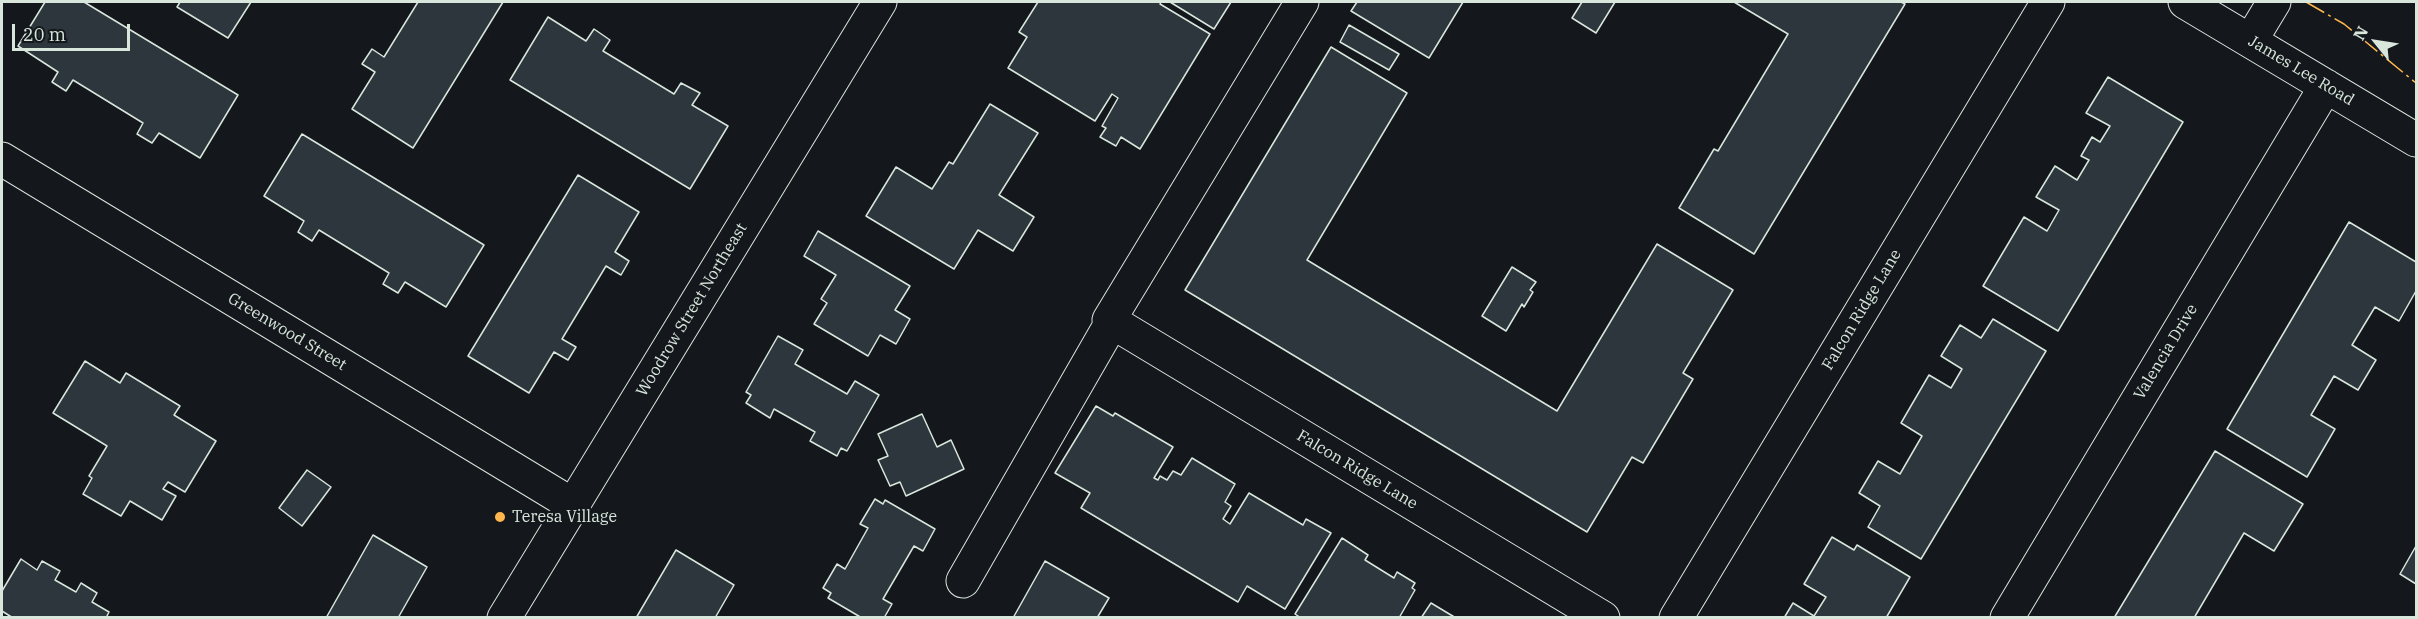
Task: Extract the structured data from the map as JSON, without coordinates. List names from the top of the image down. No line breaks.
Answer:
{"streets":{"street":["James Lee Road","Woodrow Street Northeast","Falcon Ridge Lane","Greenwood Street","Valencia Drive"]},"crossings":[["James Lee Road","Valencia Drive"],["Woodrow Street Northeast","Greenwood Street"]],"places":["Teresa Village"],"scale_bar":"20 m","north":"top left"}
